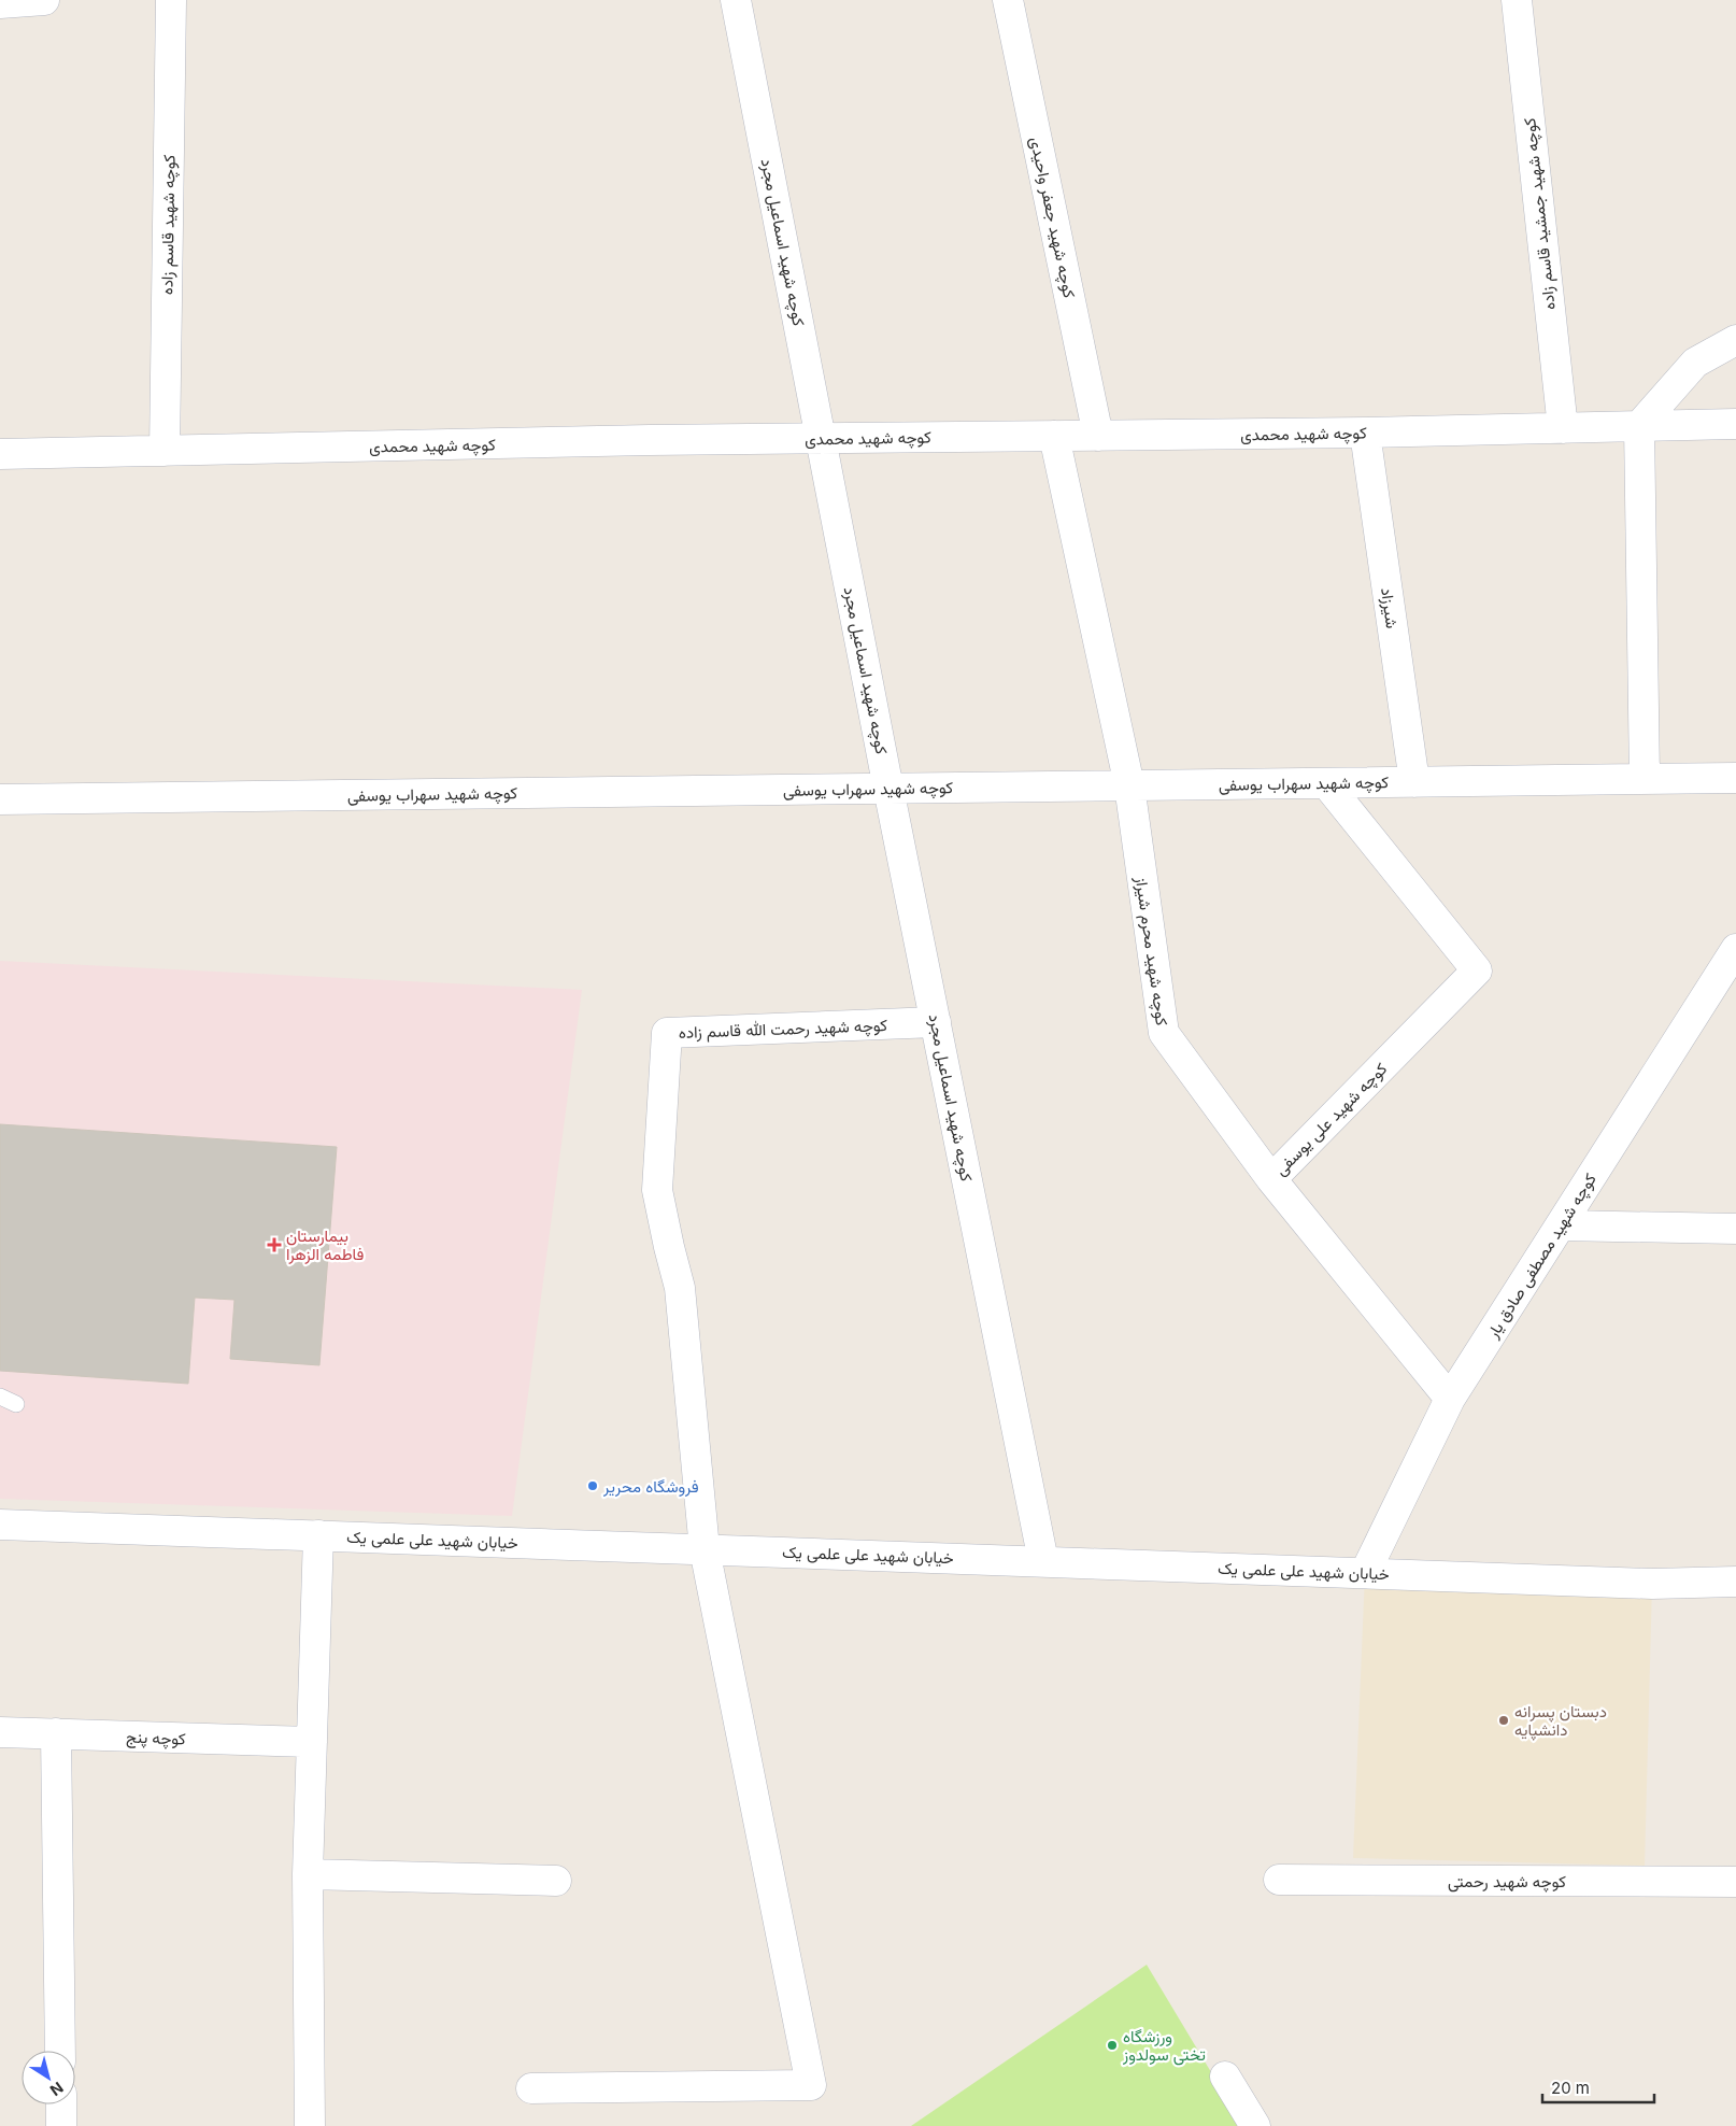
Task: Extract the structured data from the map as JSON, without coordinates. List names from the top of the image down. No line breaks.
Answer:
{"streets":{"street":["کوچه شهید جمشید قاسم زاده","کوچه شهید جعفر واحیدی","کوچه شهید قاسم زاده","کوچه شهید اسماعیل مجرد","کوچه شهید محمدی","شیرزاد","کوچه شهید سهراب یوسفی","کوچه شهید محرم شیراز","کوچه شهید رحمت الله قاسم زاده","کوچه شهید علی یوسفی","کوچه شهید مصطفی صادق یار","خیابان شهید علی علمی یک","کوچه پنج","کوچه شهید رحمتی"]},"crossings":[["کوچه شهید جمشید قاسم زاده","کوچه شهید محمدی"],["کوچه شهید جعفر واحیدی","کوچه شهید محمدی"],["کوچه شهید قاسم زاده","کوچه شهید محمدی"],["کوچه شهید اسماعیل مجرد","کوچه شهید محمدی"],["کوچه شهید اسماعیل مجرد","کوچه شهید سهراب یوسفی"],["کوچه شهید اسماعیل مجرد","کوچه شهید رحمت الله قاسم زاده"],["کوچه شهید اسماعیل مجرد","خیابان شهید علی علمی یک"],["کوچه شهید محمدی","شیرزاد"],["کوچه شهید محمدی","کوچه شهید محرم شیراز"],["شیرزاد","کوچه شهید سهراب یوسفی"],["کوچه شهید سهراب یوسفی","کوچه شهید محرم شیراز"],["کوچه شهید سهراب یوسفی","کوچه شهید علی یوسفی"],["کوچه شهید محرم شیراز","کوچه شهید علی یوسفی"],["کوچه شهید رحمت الله قاسم زاده","خیابان شهید علی علمی یک"],["کوچه شهید علی یوسفی","کوچه شهید مصطفی صادق یار"],["کوچه شهید مصطفی صادق یار","خیابان شهید علی علمی یک"]],"places":{"health":["بیمارستان فاطمه الزهرا"],"other":["فروشگاه محریر","دبستان پسرانه دانشپایه","ورزشگاه تختی سولدوز"]},"scale_bar":"20 m","north":"bottom right"}
